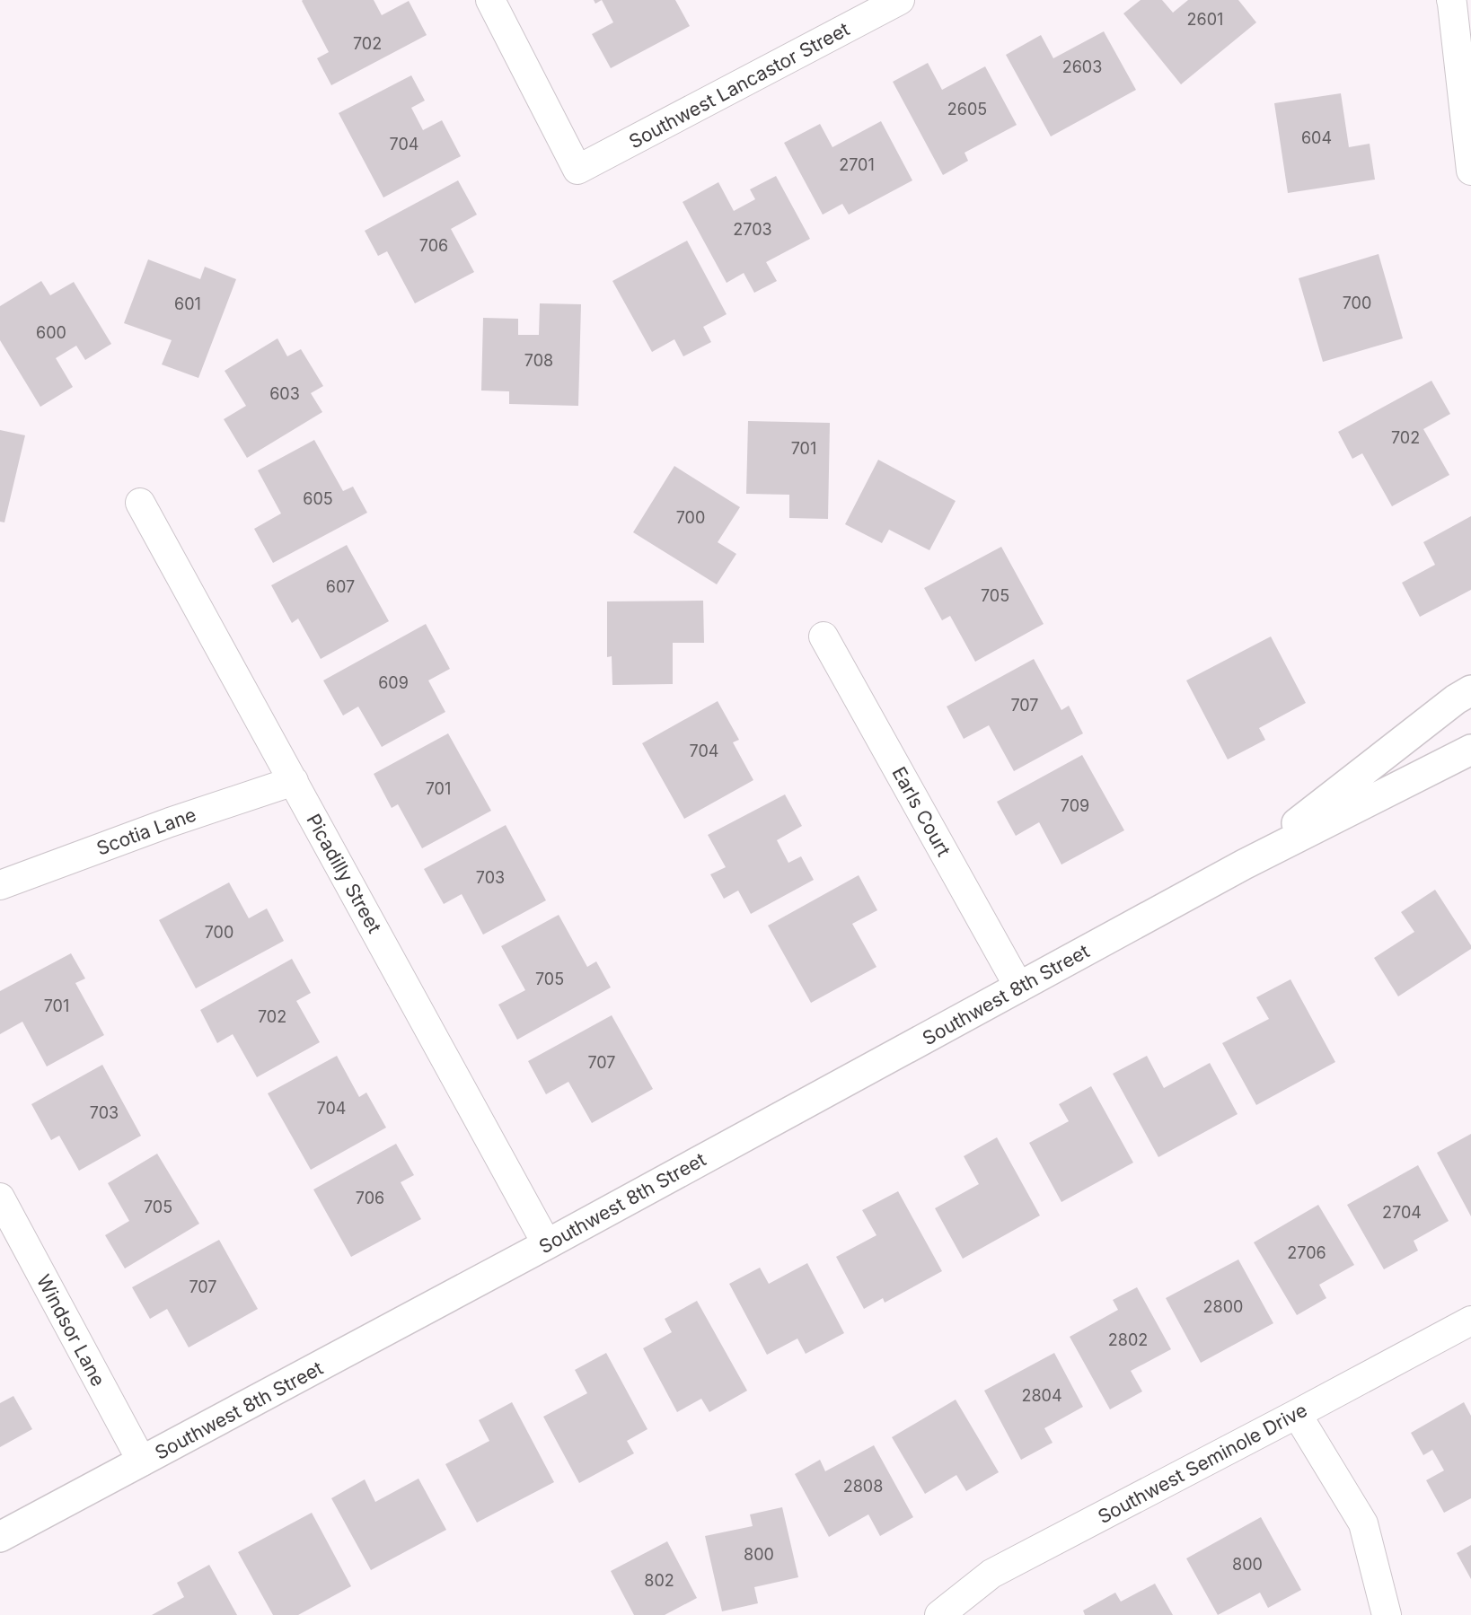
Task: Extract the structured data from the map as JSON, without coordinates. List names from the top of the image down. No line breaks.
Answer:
{"streets":{"street":["Southwest Lancastor Street","Earls Court","Scotia Lane","Picadilly Street","Southwest 8th Street","Windsor Lane","Southwest Seminole Drive"]},"crossings":[["Earls Court","Southwest 8th Street"],["Scotia Lane","Picadilly Street"],["Picadilly Street","Southwest 8th Street"],["Southwest 8th Street","Windsor Lane"]],"house_numbers":["2601","702","2603","2605","604","704","2701","2703","706","700","601","600","708","603","702","701","605","700","607","705","609","707","704","701","709","703","700","705","701","702","707","704","703","706","705","2704","2706","707","2800","2802","2804","2808","800","800","802"]}
